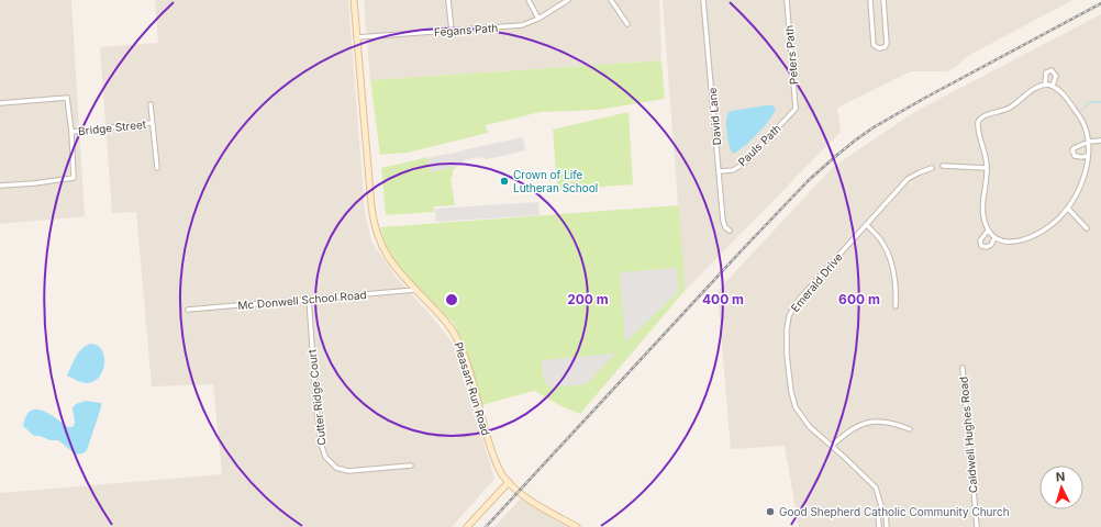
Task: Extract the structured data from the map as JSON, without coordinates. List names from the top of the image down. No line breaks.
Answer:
{"streets":{"main road":["Pleasant Run Road"],"street":["Fegans Path","Peters Path","David Lane","Bridge Street","Pauls Path","Emerald Drive","Mc Donwell School Road","Cutter Ridge Court","Caldwell Hughes Road"]},"crossings":[["Fegans Path","Pleasant Run Road"],["Peters Path","Pauls Path"],["David Lane","Pauls Path"],["Mc Donwell School Road","Pleasant Run Road"],["Mc Donwell School Road","Cutter Ridge Court"]],"places":["Crown of Life Lutheran School","Good Shepherd Catholic Community Church"],"north":"top","rings":["200 m","400 m","600 m"]}
